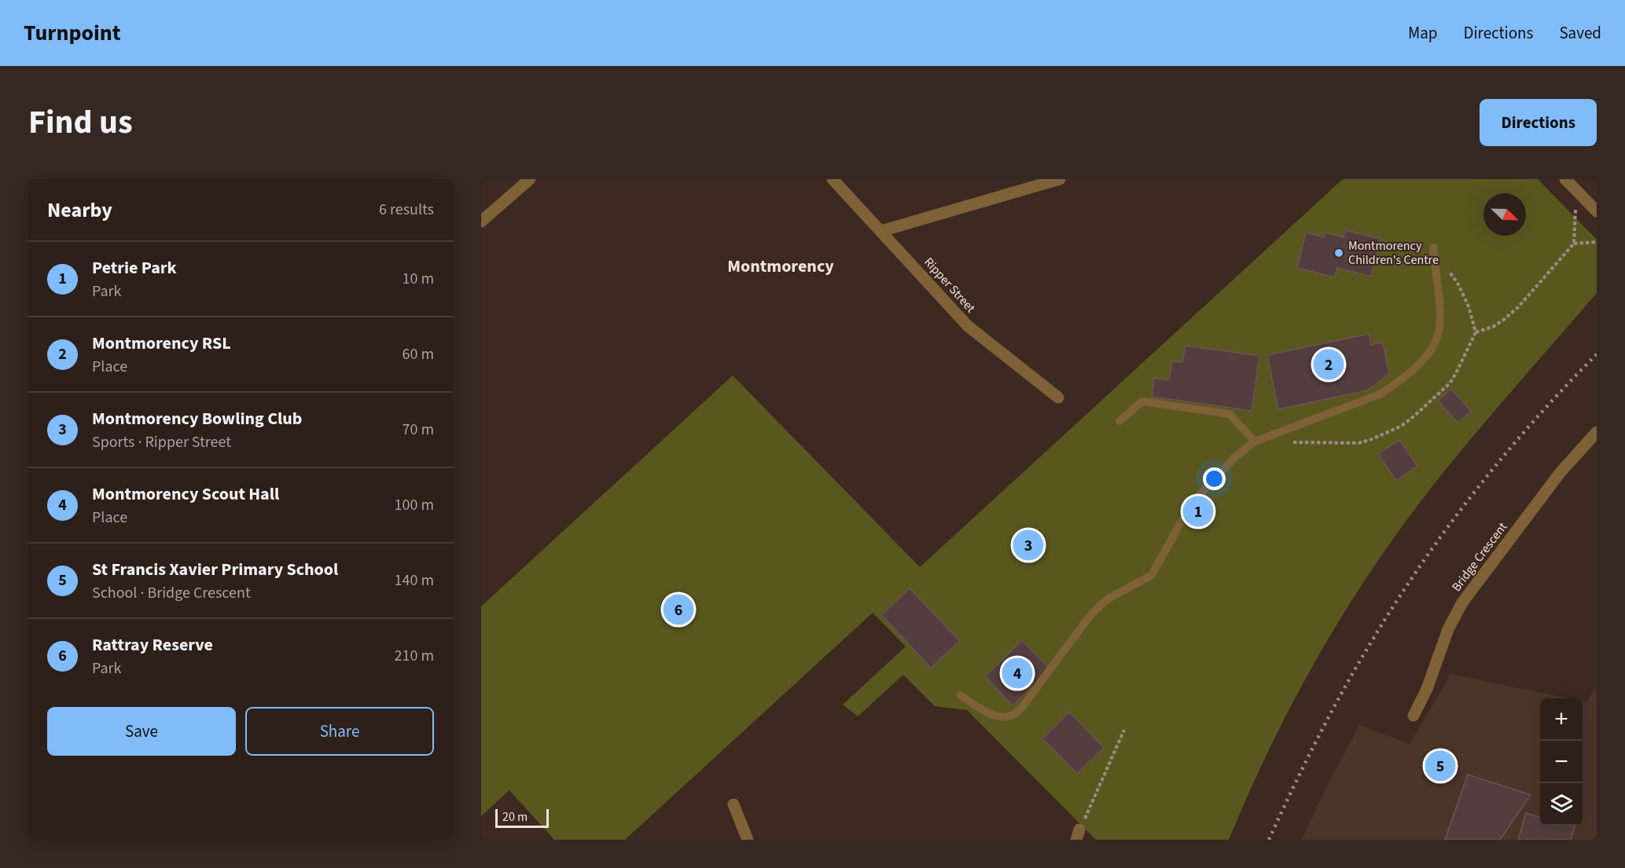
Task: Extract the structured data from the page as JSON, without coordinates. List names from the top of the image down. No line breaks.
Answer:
{"streets":{"street":["Ripper Street","Bridge Crescent"]},"districts":["Montmorency"],"places":["Montmorency Children's Centre"],"scale_bar":"20 m","north":"bottom right","page":{"header":"Turnpoint","nav":["Map","Directions","Saved"],"title":"Find us","buttons":["Directions",["Save","Share"]],"heading":["Nearby","6 results"],"list":[{"mark":"1","name":"Petrie Park","note":"Park","value":"10 m"},{"mark":"2","name":"Montmorency RSL","note":"Place","value":"60 m"},{"mark":"3","name":"Montmorency Bowling Club","note":"Sports · Ripper Street","value":"70 m"},{"mark":"4","name":"Montmorency Scout Hall","note":"Place","value":"100 m"},{"mark":"5","name":"St Francis Xavier Primary School","note":"School · Bridge Crescent","value":"140 m"},{"mark":"6","name":"Rattray Reserve","note":"Park","value":"210 m"}],"pins":["2","1","3","6","4","5"],"map_buttons":["+","−"],"scale":"20 m"}}
